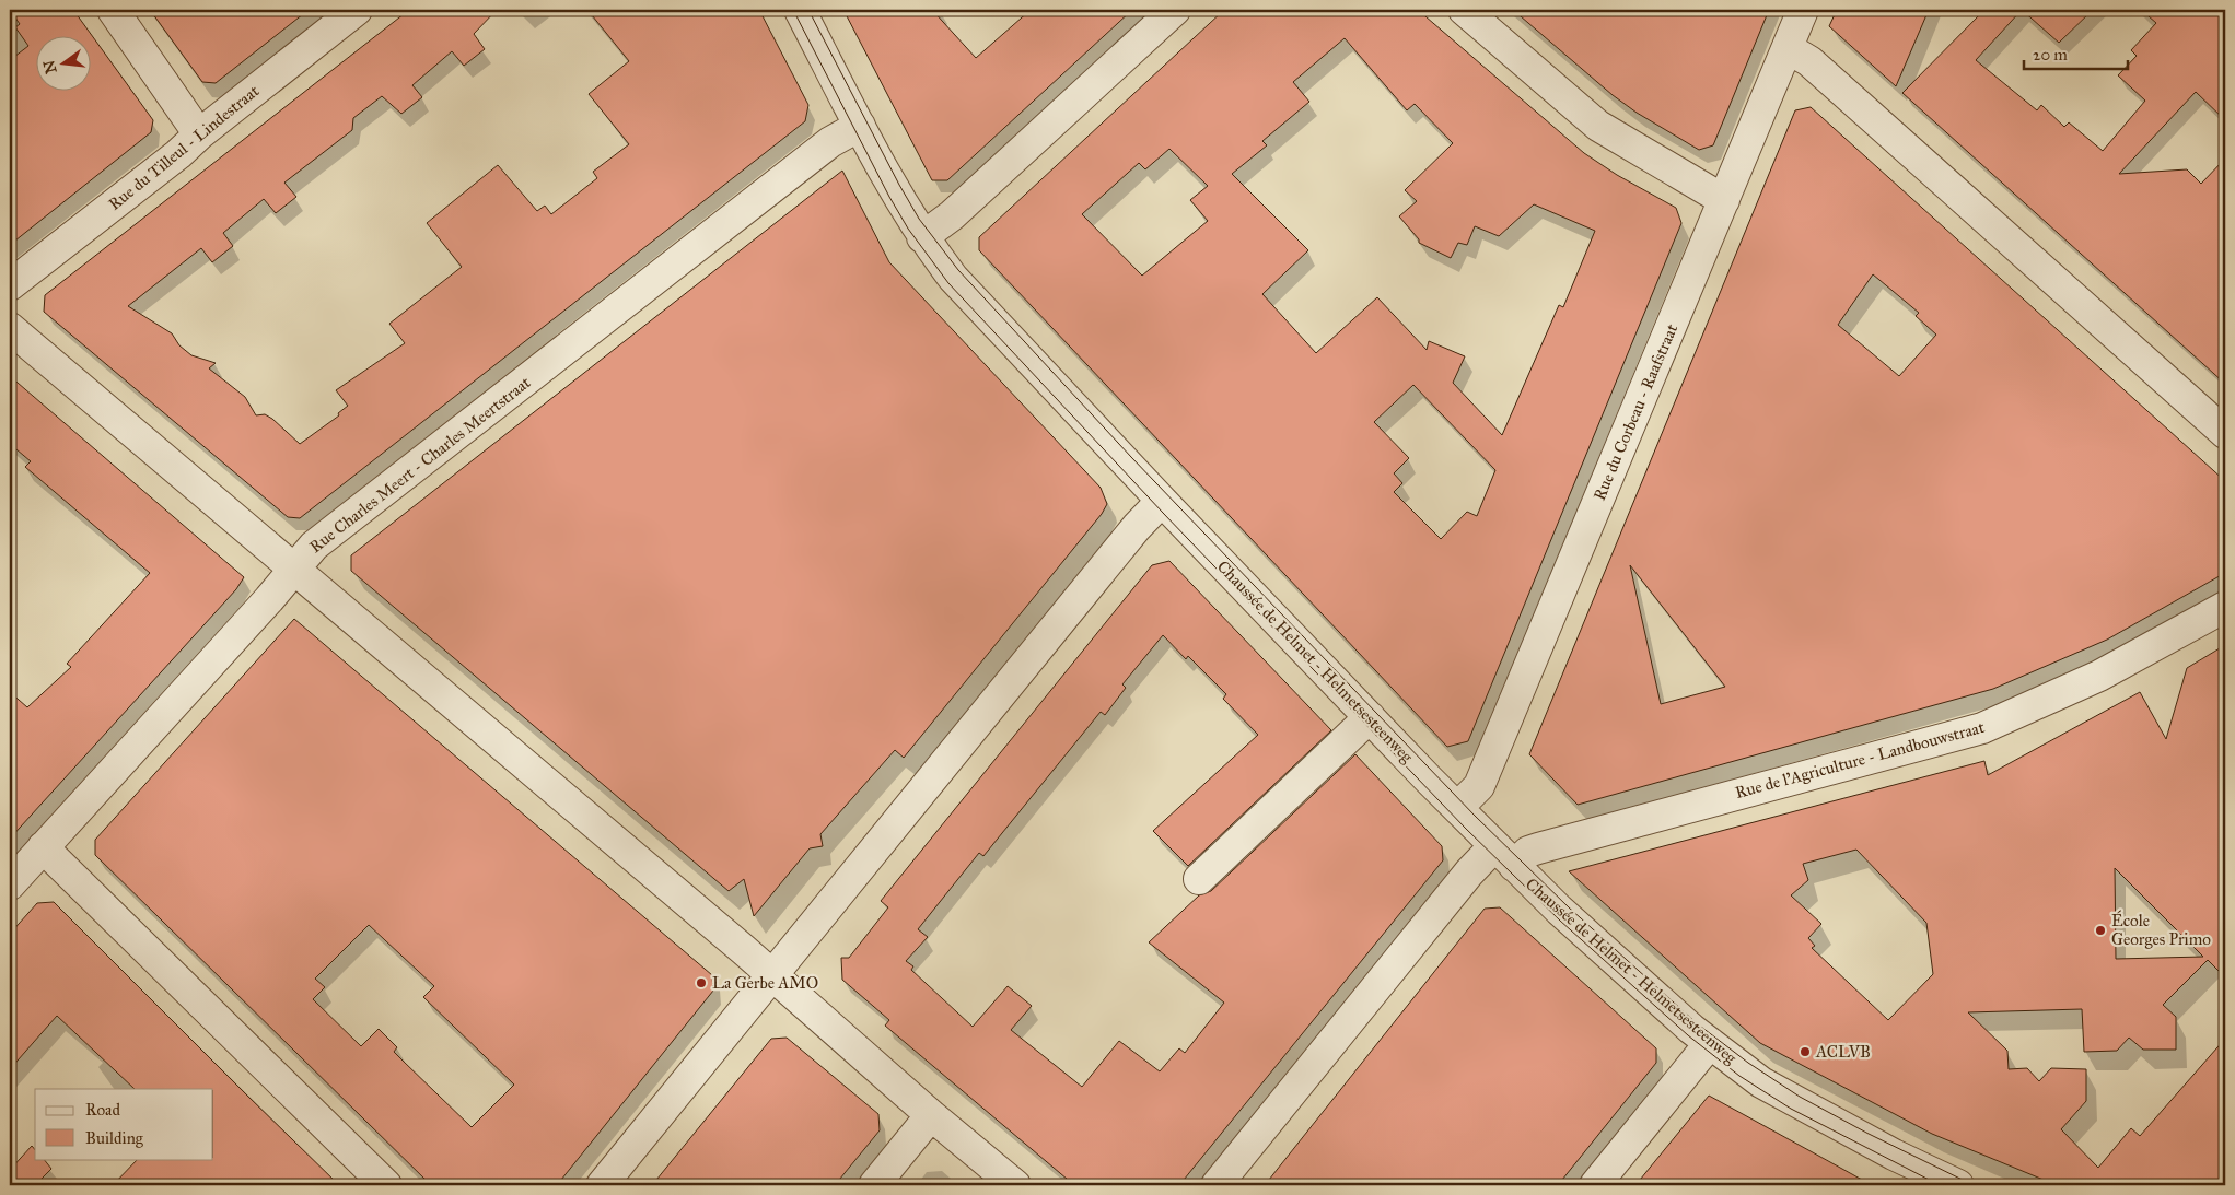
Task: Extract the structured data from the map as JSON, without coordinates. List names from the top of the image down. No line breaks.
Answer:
{"streets":{"street":["Rue du Tilleul - Lindestraat","Rue du Corbeau - Raafstraat","Rue Charles Meert - Charles Meertstraat","Chaussée de Helmet - Helmetsesteenweg","Rue de l'Agriculture - Landbouwstraat"]},"crossings":[["Rue du Corbeau - Raafstraat","Chaussée de Helmet - Helmetsesteenweg"],["Rue Charles Meert - Charles Meertstraat","Chaussée de Helmet - Helmetsesteenweg"],["Chaussée de Helmet - Helmetsesteenweg","Rue de l'Agriculture - Landbouwstraat"]],"places":["École Georges Primo","La Gerbe AMO","ACLVB"],"legend":["Road","Building"],"scale_bar":"20 m","north":"left"}
